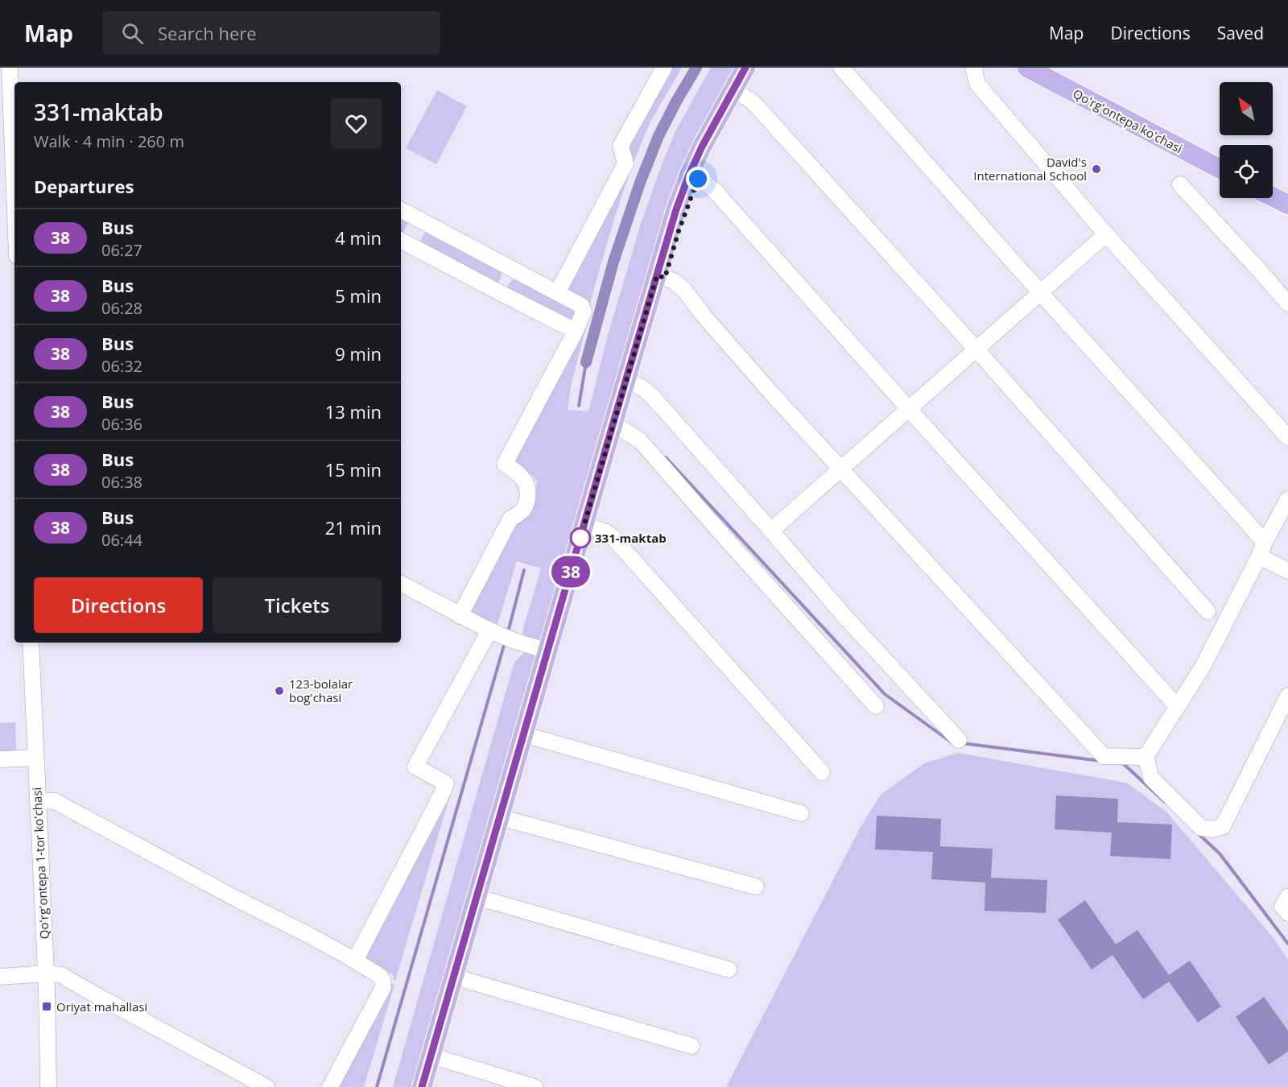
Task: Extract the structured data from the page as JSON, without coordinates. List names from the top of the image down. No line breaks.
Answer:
{"streets":{"main road":["Qoʻrgʻontepa koʻchasi"],"street":["Qoʻrgʻontepa 1-tor koʻchasi"]},"places":{"other":["David's International School","331-maktab","123-bolalar bog'chasi"],"transit":["Oriyat mahallasi"]},"lines":["bus line 38"],"north":"top left","page":{"header":"Map","search":"Search here","nav":["Map","Directions","Saved"],"on_map":"38","heading":[["331-maktab","Walk · 4 min · 260 m"],"Departures"],"list":[{"mark":"38","name":"Bus","note":"06:27","value":"4 min"},{"mark":"38","name":"Bus","note":"06:28","value":"5 min"},{"mark":"38","name":"Bus","note":"06:32","value":"9 min"},{"mark":"38","name":"Bus","note":"06:36","value":"13 min"},{"mark":"38","name":"Bus","note":"06:38","value":"15 min"},{"mark":"38","name":"Bus","note":"06:44","value":"21 min"}],"buttons":["Directions","Tickets"]}}
